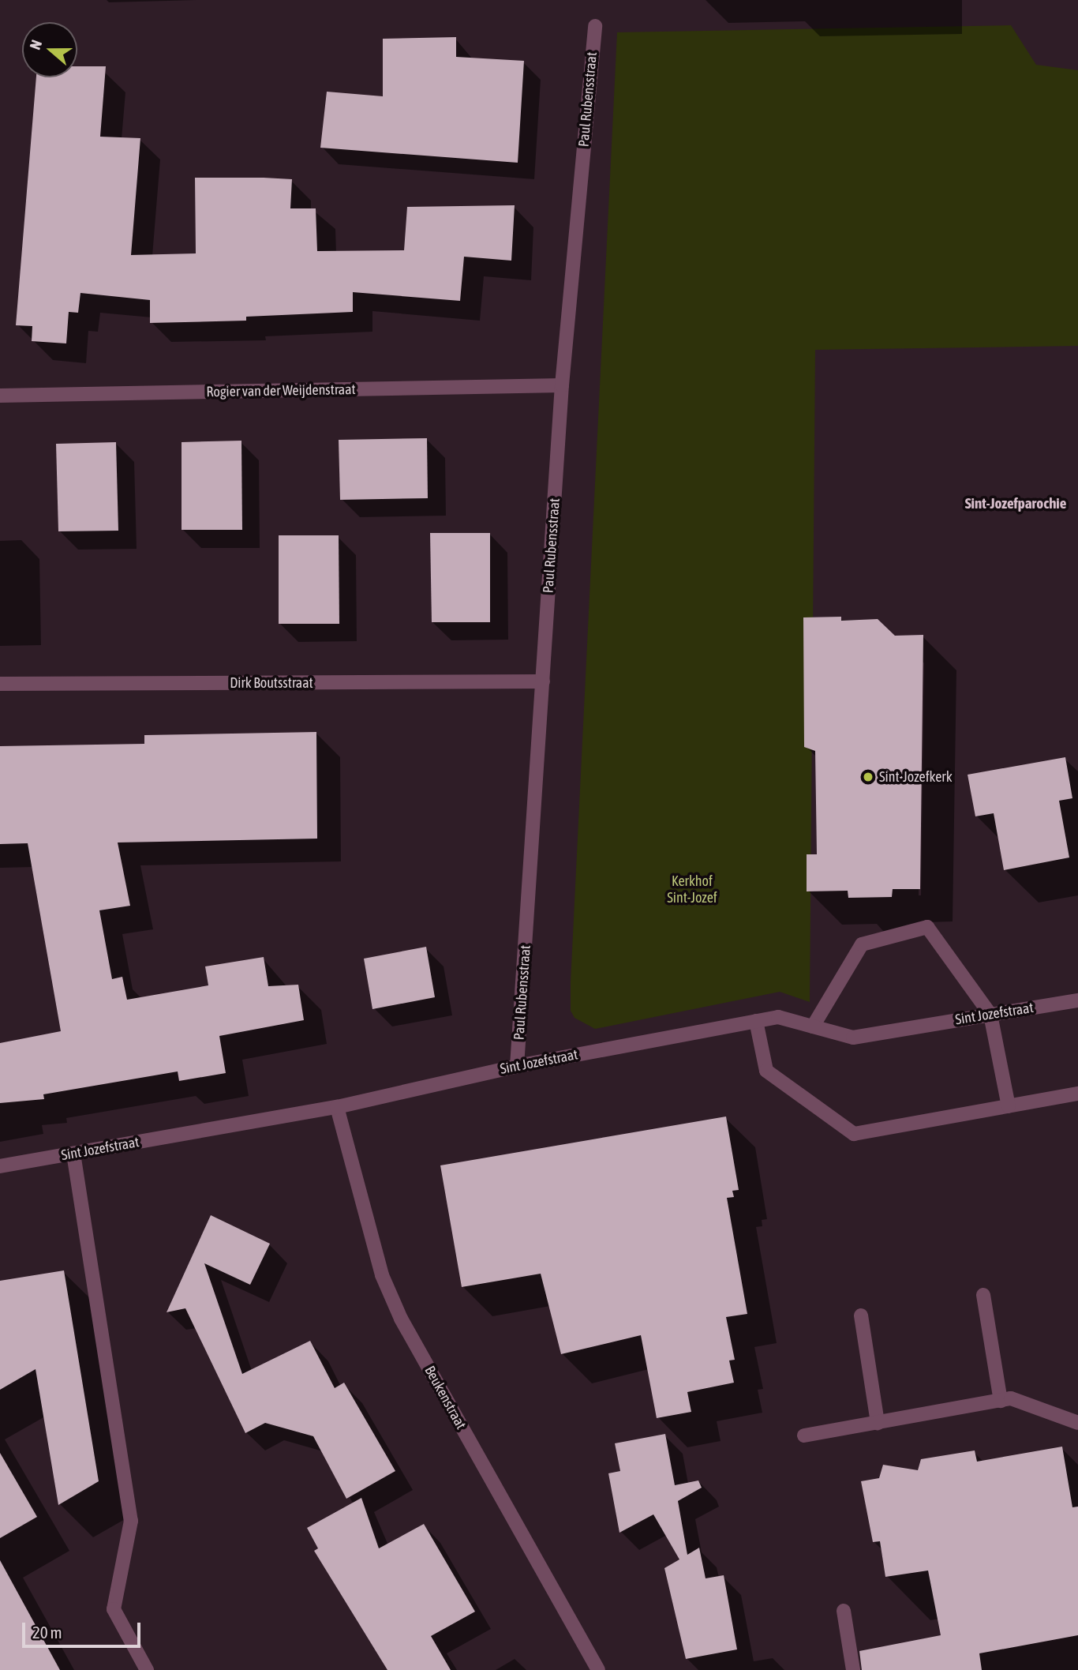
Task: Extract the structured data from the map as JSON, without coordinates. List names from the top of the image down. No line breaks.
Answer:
{"streets":{"street":["Paul Rubensstraat","Rogier van der Weijdenstraat","Dirk Boutsstraat","Sint Jozefstraat","Beukenstraat"]},"crossings":[["Paul Rubensstraat","Rogier van der Weijdenstraat"],["Paul Rubensstraat","Dirk Boutsstraat"],["Paul Rubensstraat","Sint Jozefstraat"],["Sint Jozefstraat","Beukenstraat"]],"districts":["Sint-Jozefparochie"],"parks":["Kerkhof Sint-Jozef"],"places":["Sint-Jozefkerk"],"scale_bar":"20 m","north":"left"}
